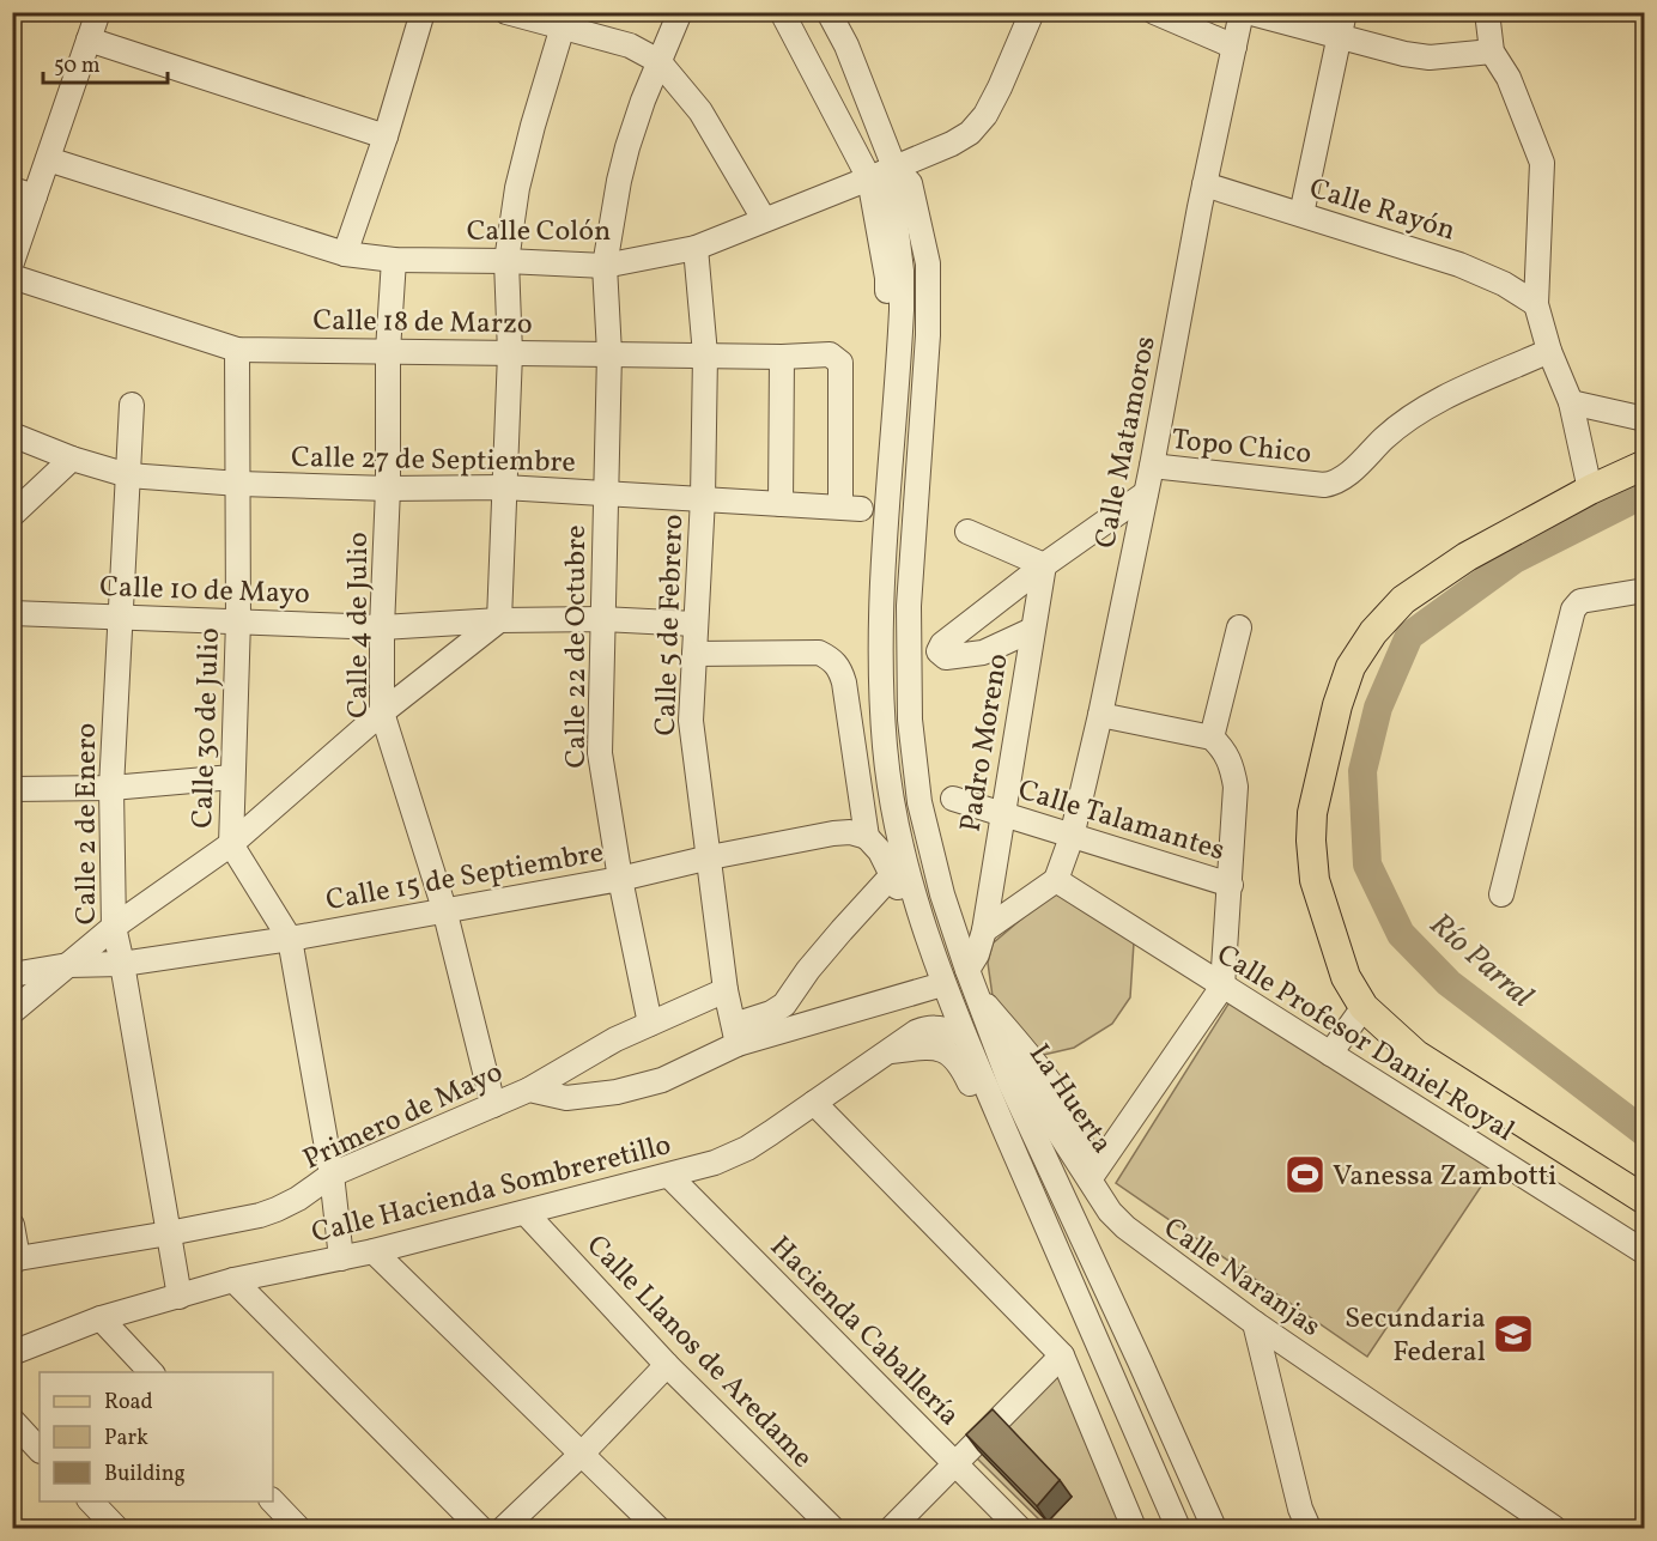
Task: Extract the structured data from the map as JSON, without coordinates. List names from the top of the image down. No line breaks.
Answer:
{"streets":{"street":["Calle Rayón","Calle Colón","Calle 18 de Marzo","Calle Matamoros","Topo Chico","Calle 27 de Septiembre","Calle 10 de Mayo","Calle 4 de Julio","Calle 5 de Febrero","Calle 22 de Octubre","Calle 30 de Julio","Padro Moreno","Calle Talamantes","Calle 2 de Enero","Calle 15 de Septiembre","Calle Profesor Daniel Royal","La Huerta","Primero de Mayo","Calle Hacienda Sombreretillo","Calle Naranjas","Hacienda Caballería","Calle Llanos de Aredame"]},"crossings":[["Calle Rayón","Calle Matamoros"],["Calle Colón","Calle 4 de Julio"],["Calle Colón","Calle 5 de Febrero"],["Calle Colón","Calle 22 de Octubre"],["Calle 18 de Marzo","Calle 27 de Septiembre"],["Calle 18 de Marzo","Calle 4 de Julio"],["Calle 18 de Marzo","Calle 5 de Febrero"],["Calle 18 de Marzo","Calle 22 de Octubre"],["Calle 18 de Marzo","Calle 30 de Julio"],["Calle Matamoros","Topo Chico"],["Calle Matamoros","Calle Talamantes"],["Calle Matamoros","Calle Profesor Daniel Royal"],["Calle 27 de Septiembre","Calle 4 de Julio"],["Calle 27 de Septiembre","Calle 5 de Febrero"],["Calle 27 de Septiembre","Calle 22 de Octubre"],["Calle 27 de Septiembre","Calle 30 de Julio"],["Calle 27 de Septiembre","Calle 2 de Enero"],["Calle 10 de Mayo","Calle 4 de Julio"],["Calle 10 de Mayo","Calle 5 de Febrero"],["Calle 10 de Mayo","Calle 22 de Octubre"],["Calle 10 de Mayo","Calle 30 de Julio"],["Calle 10 de Mayo","Calle 2 de Enero"],["Calle 4 de Julio","Calle 15 de Septiembre"],["Calle 4 de Julio","Primero de Mayo"],["Calle 5 de Febrero","Calle 15 de Septiembre"],["Calle 5 de Febrero","Primero de Mayo"],["Calle 22 de Octubre","Calle 15 de Septiembre"],["Calle 30 de Julio","Calle 15 de Septiembre"],["Calle 30 de Julio","Primero de Mayo"],["Calle 30 de Julio","Calle Hacienda Sombreretillo"],["Padro Moreno","Calle Talamantes"],["Calle 2 de Enero","Calle 15 de Septiembre"],["Calle 2 de Enero","Primero de Mayo"],["Calle 2 de Enero","Calle Hacienda Sombreretillo"],["La Huerta","Calle Naranjas"],["Calle Hacienda Sombreretillo","Hacienda Caballería"],["Calle Hacienda Sombreretillo","Calle Llanos de Aredame"]],"water":["Río Parral"],"places":{"sports":["Vanessa Zambotti"],"school or university":["Secundaria Federal"]},"legend":["Road","Park","Building"],"scale_bar":"50 m"}
